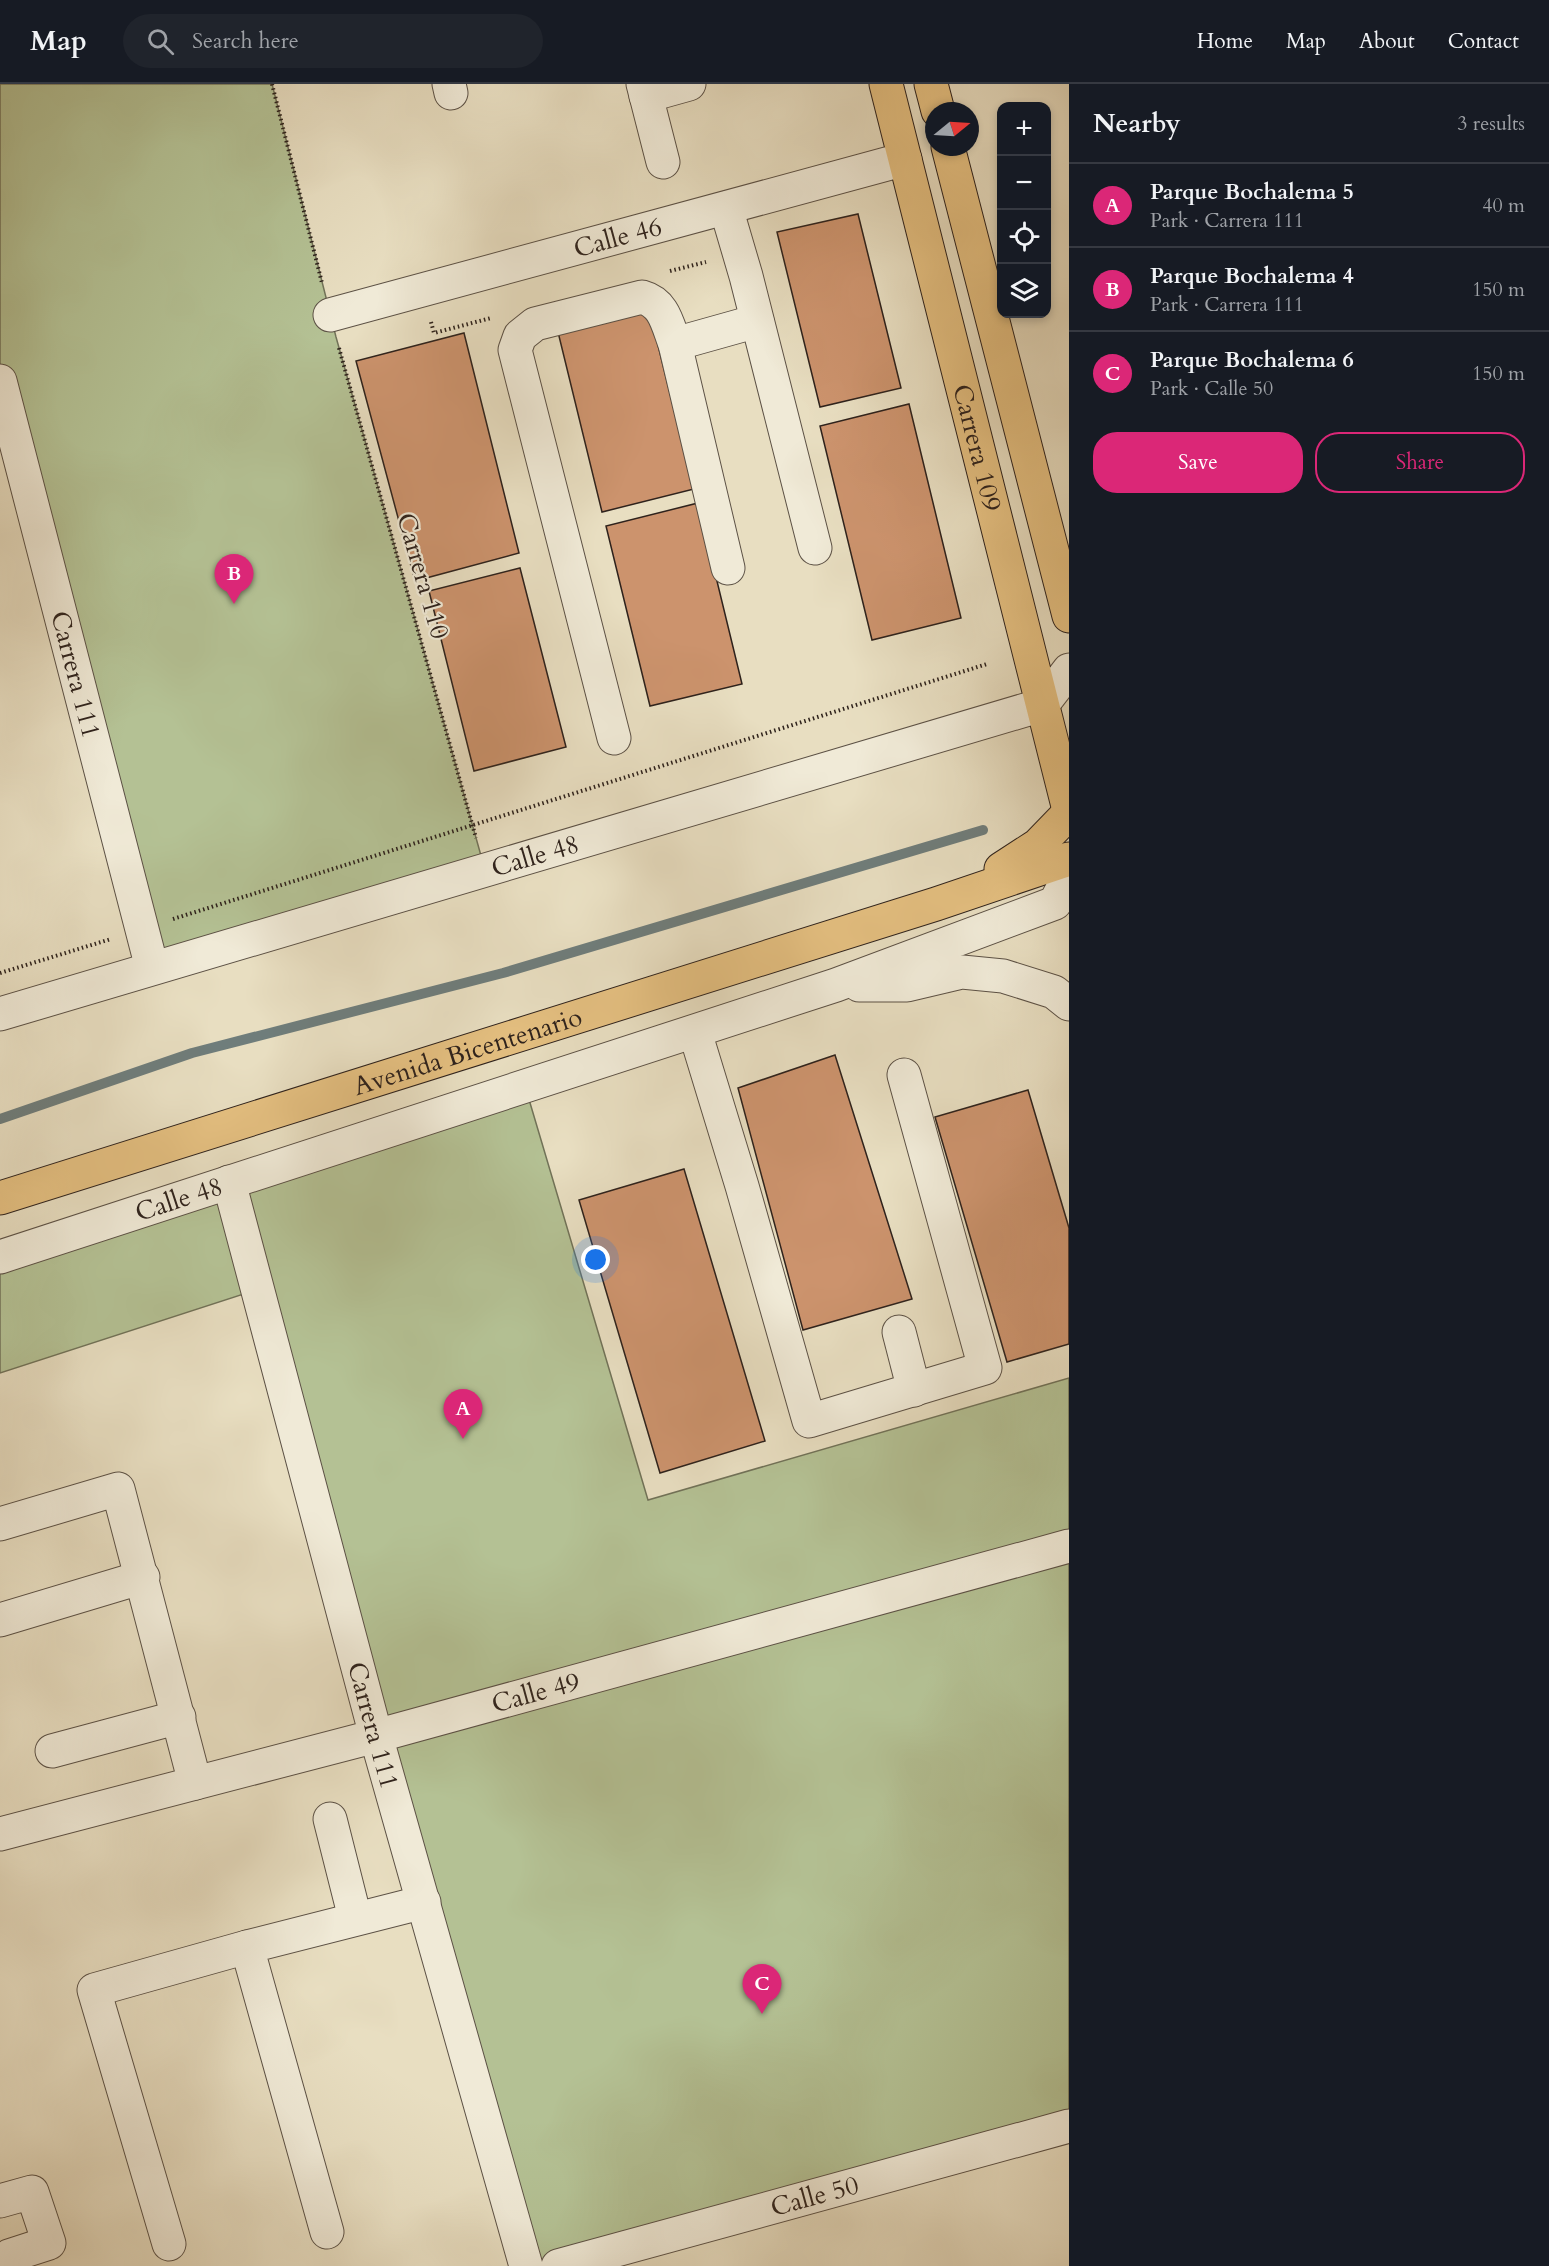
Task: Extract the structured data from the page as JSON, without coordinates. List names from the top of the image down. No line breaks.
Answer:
{"streets":{"main road":["Carrera 109","Avenida Bicentenario"],"street":["Calle 46","Carrera 111","Calle 48","Calle 49","Calle 50"],"path":["Carrera 110"]},"crossings":[["Calle 46","Carrera 109"],["Calle 46","Carrera 110"],["Carrera 109","Calle 48"],["Carrera 109","Avenida Bicentenario"],["Carrera 111","Calle 48"],["Carrera 111","Calle 49"]],"north":"right","page":{"header":"Map","search":"Search here","nav":["Home","Map","About","Contact"],"heading":["Nearby","3 results"],"map_buttons":["+","−"],"list":[{"mark":"A","name":"Parque Bochalema 5","note":"Park · Carrera 111","value":"40 m"},{"mark":"B","name":"Parque Bochalema 4","note":"Park · Carrera 111","value":"150 m"},{"mark":"C","name":"Parque Bochalema 6","note":"Park · Calle 50","value":"150 m"}],"buttons":["Save","Share"],"pins":["B","A","C"]}}
